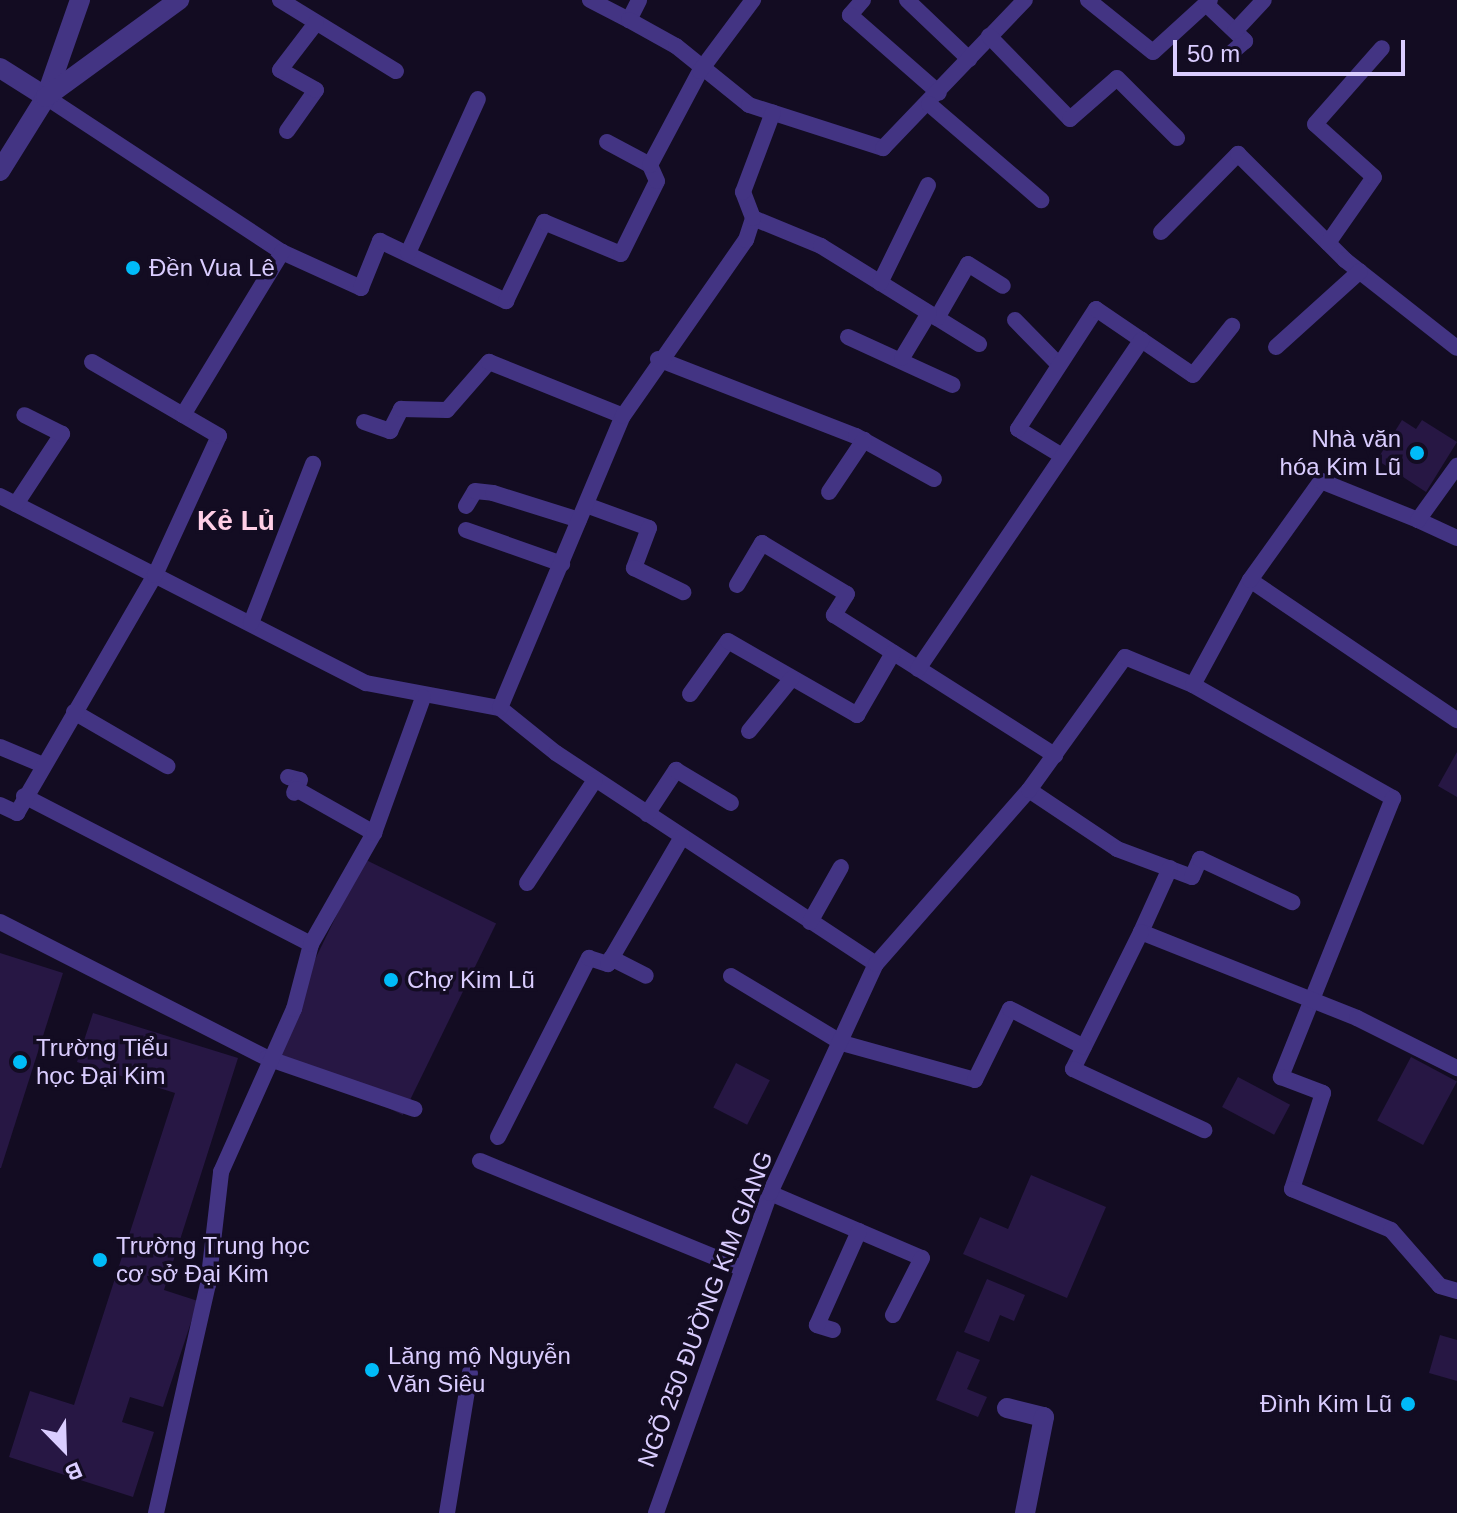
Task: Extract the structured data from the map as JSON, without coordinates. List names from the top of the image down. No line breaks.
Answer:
{"streets":{"lane":["NGÕ 250 ĐƯỜNG KIM GIANG"]},"districts":["Kẻ Lủ"],"places":["Đền Vua Lê","Nhà văn hóa Kim Lũ","Chợ Kim Lũ","Trường Tiểu học Đại Kim","Trường Trung học cơ sở Đại Kim","Lăng mộ Nguyễn Văn Siêu","Đình Kim Lũ"],"scale_bar":"50 m","north":"bottom right"}
